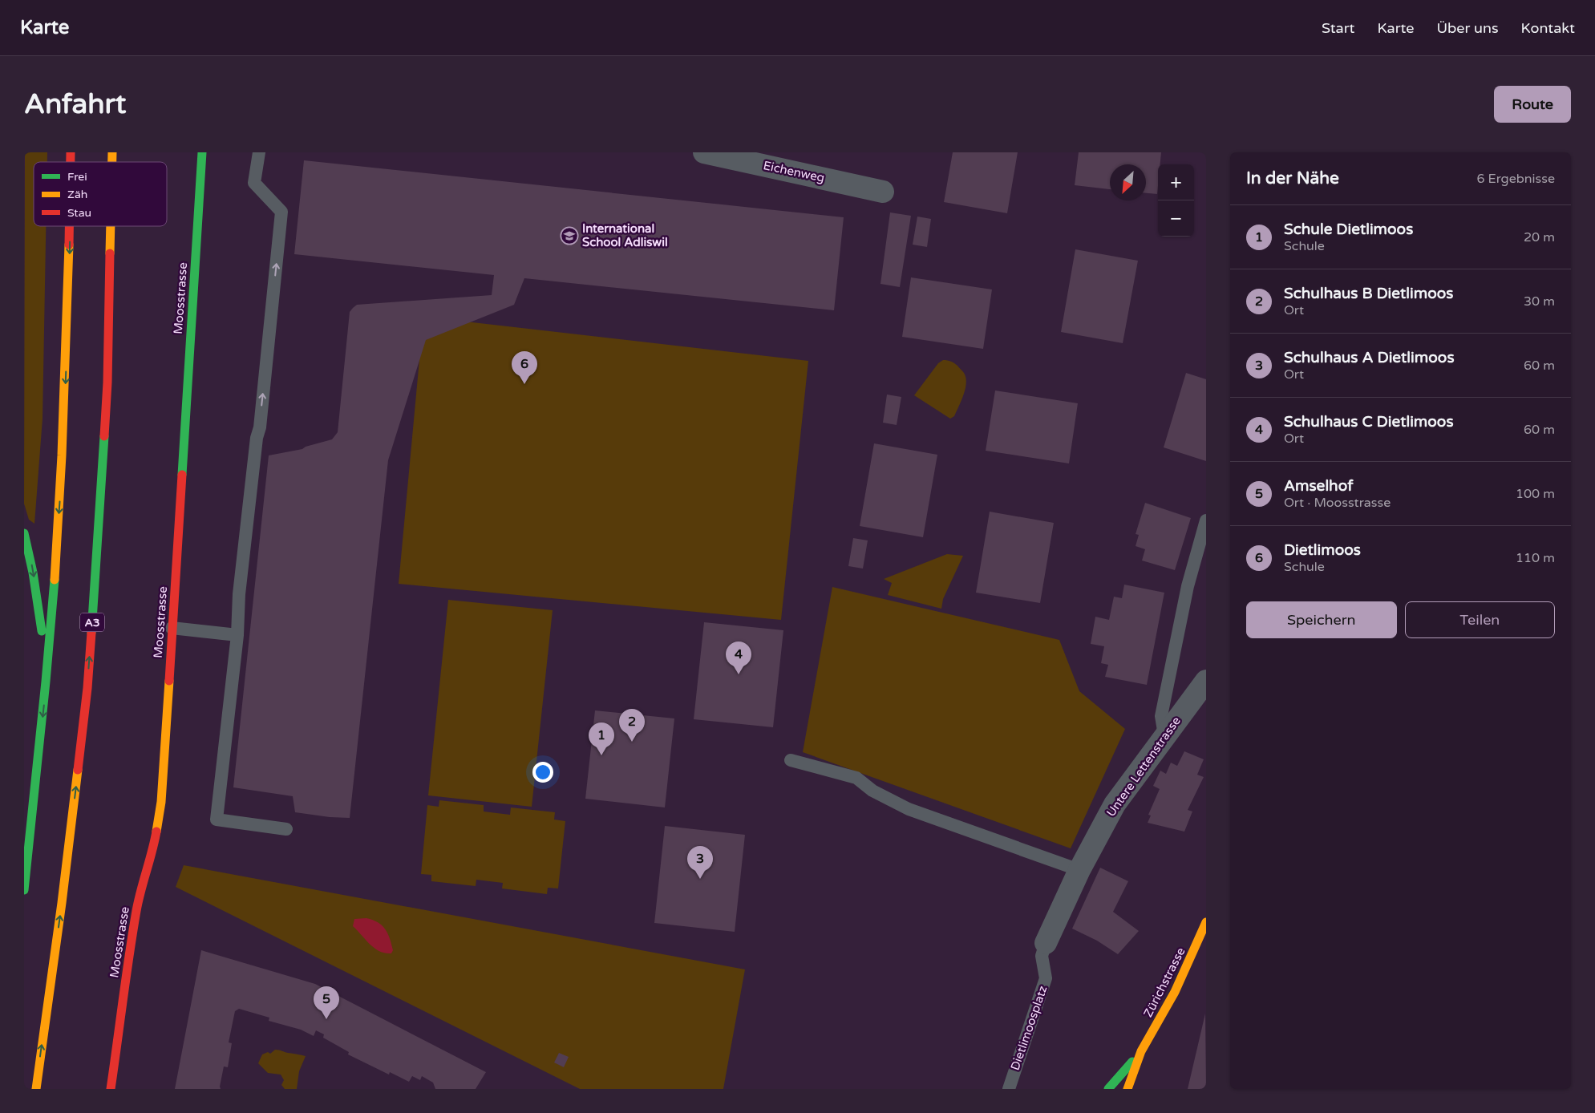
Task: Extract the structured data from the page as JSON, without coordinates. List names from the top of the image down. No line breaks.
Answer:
{"streets":{"main road":["Moosstrasse","A3","Zürichstrasse"],"street":["Eichenweg","Untere Lettenstrasse"],"lane":["Dietlimoosplatz"]},"crossings":[["Untere Lettenstrasse","Dietlimoosplatz"]],"places":{"school or university":["International School Adliswil"]},"legend":["Frei","Zäh","Stau"],"north":"bottom left","page":{"header":"Karte","nav":["Start","Karte","Über uns","Kontakt"],"buttons":["Route",["Speichern","Teilen"]],"title":"Anfahrt","heading":["In der Nähe","6 Ergebnisse"],"map_buttons":["+","−"],"list":[{"mark":"1","name":"Schule Dietlimoos","note":"Schule","value":"20 m"},{"mark":"2","name":"Schulhaus B Dietlimoos","note":"Ort","value":"30 m"},{"mark":"3","name":"Schulhaus A Dietlimoos","note":"Ort","value":"60 m"},{"mark":"4","name":"Schulhaus C Dietlimoos","note":"Ort","value":"60 m"},{"mark":"5","name":"Amselhof","note":"Ort · Moosstrasse","value":"100 m"},{"mark":"6","name":"Dietlimoos","note":"Schule","value":"110 m"}],"pins":["6","4","2","1","3","5"]}}
